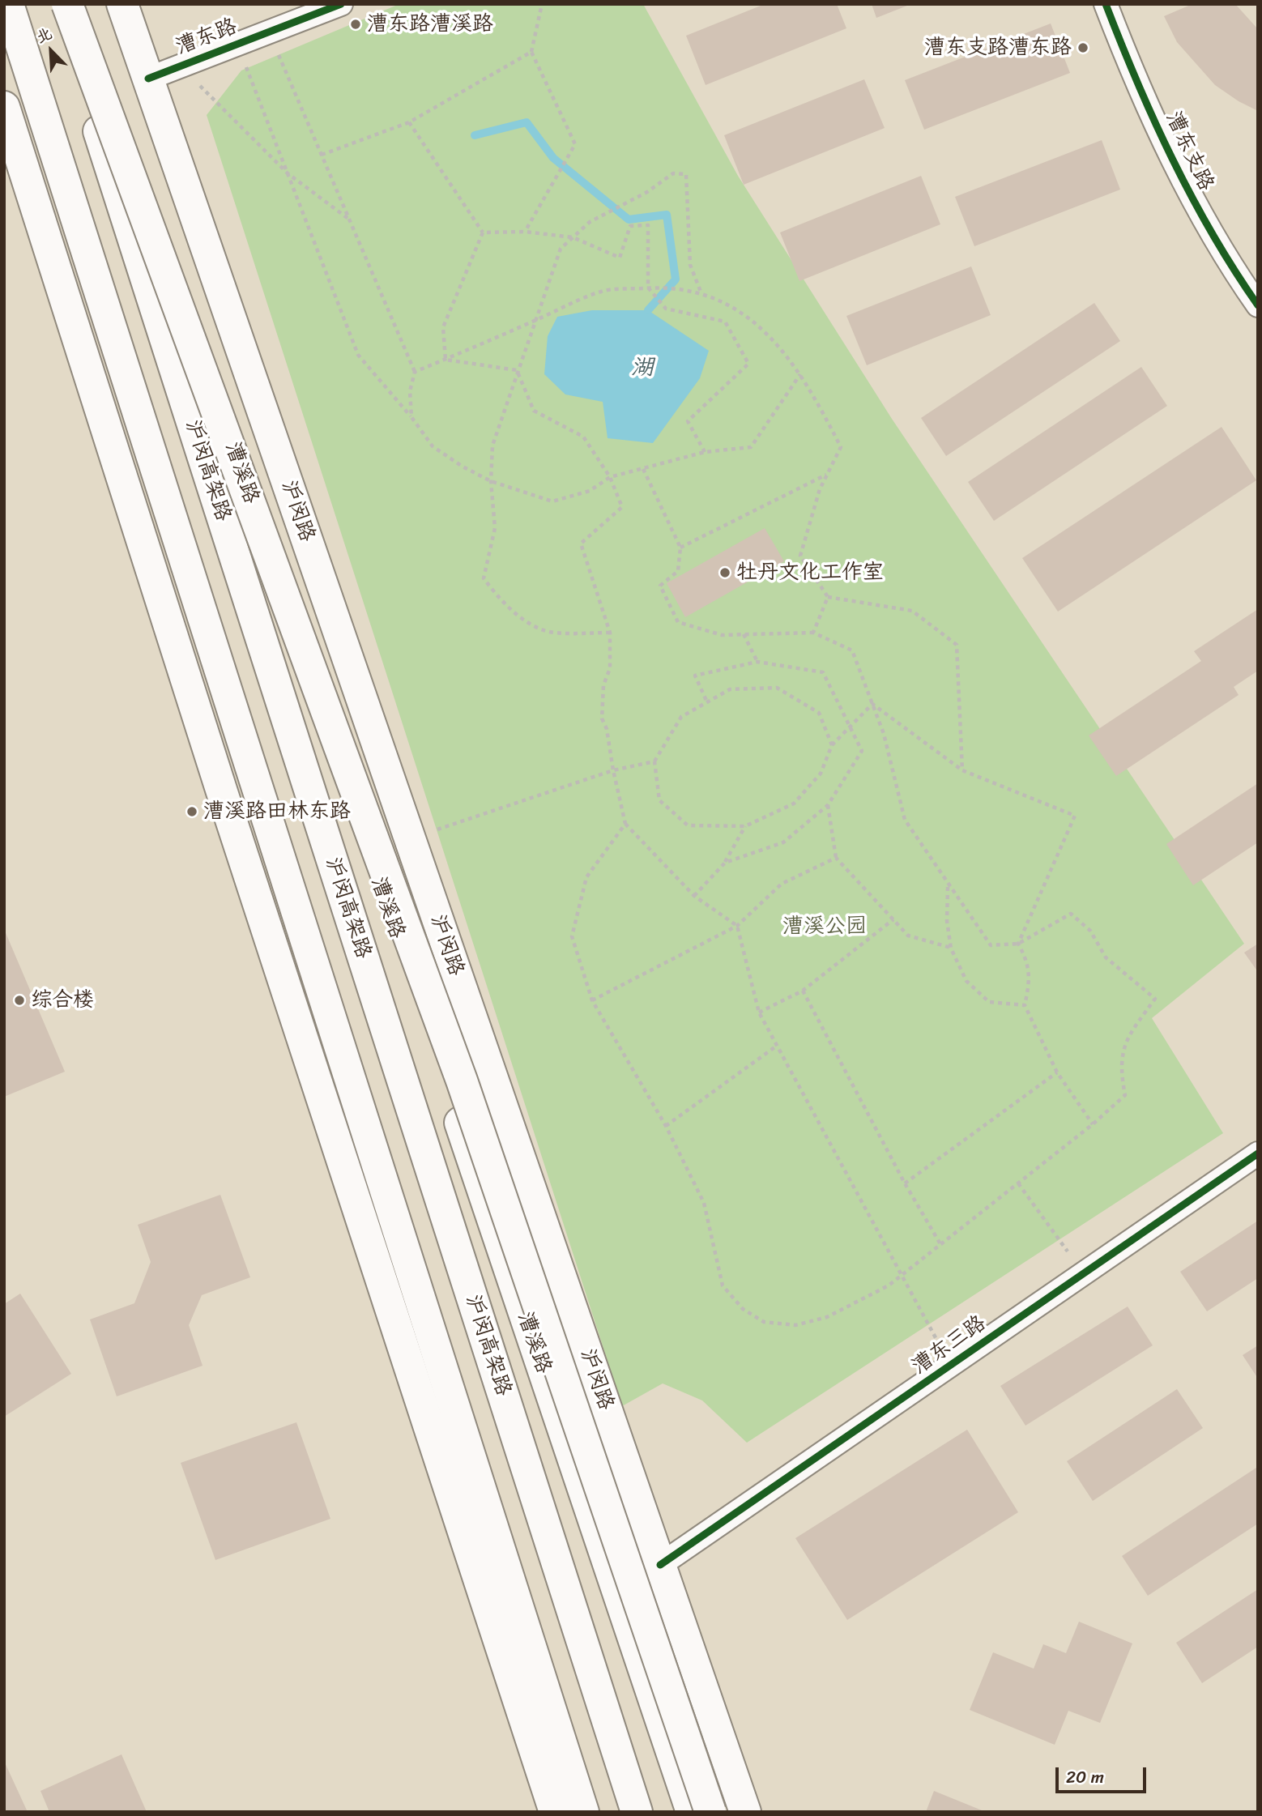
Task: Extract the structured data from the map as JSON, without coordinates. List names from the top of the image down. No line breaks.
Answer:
{"streets":{"main road":["沪闵高架路","漕溪路","沪闵路"],"street":["漕东路","漕东支路","漕东三路"]},"crossings":[["漕东路","沪闵路"],["沪闵路","漕东三路"]],"water":["湖"],"parks":["漕溪公园"],"places":["漕东路漕溪路","漕东支路漕东路","牡丹文化工作室","漕溪路田林东路","综合楼"],"scale_bar":"20 m","north":"top left"}
